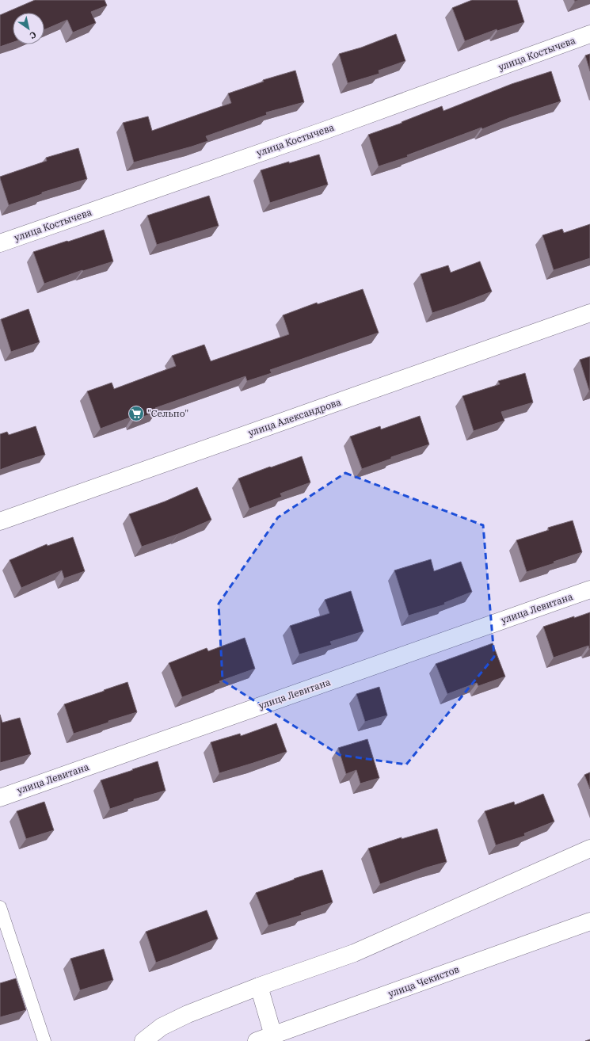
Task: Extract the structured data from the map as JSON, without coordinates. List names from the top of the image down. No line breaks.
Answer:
{"streets":{"street":["улица Костычева","улица Александрова","улица Левитана","улица Чекистов"]},"places":{"supermarket":["\"Сельпо\""]},"north":"bottom right"}
